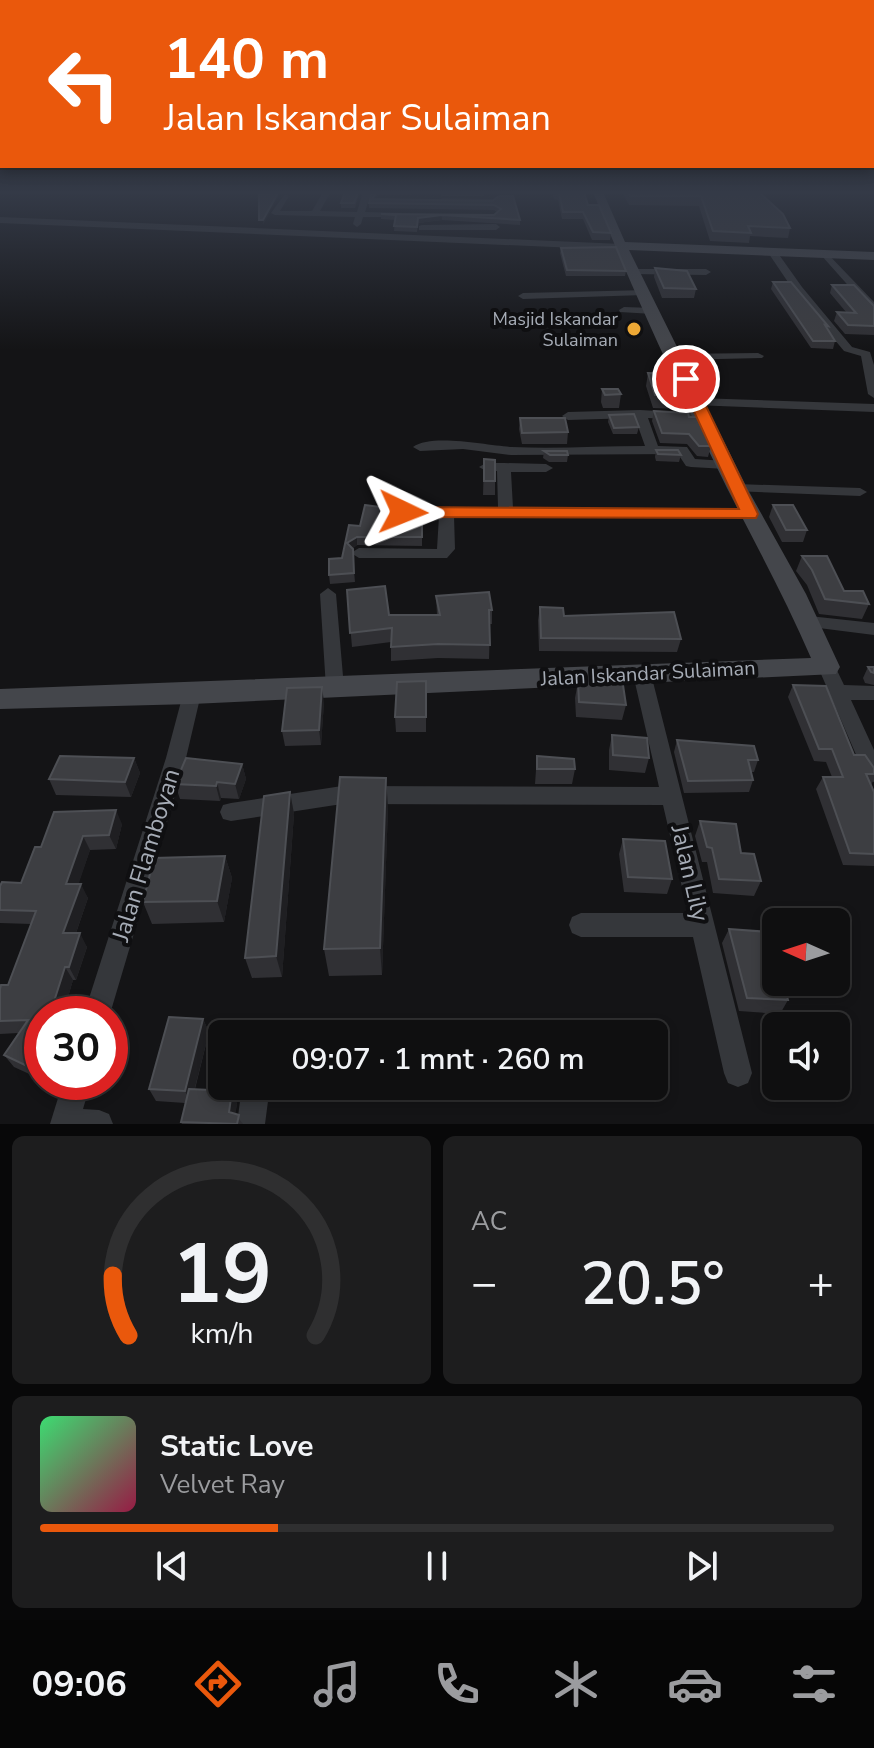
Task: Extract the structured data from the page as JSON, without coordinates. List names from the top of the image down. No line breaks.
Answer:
{"streets":{"street":["Jalan Iskandar Sulaiman","Jalan Flamboyan","Jalan Lily"]},"crossings":[["Jalan Iskandar Sulaiman","Jalan Flamboyan"],["Jalan Iskandar Sulaiman","Jalan Lily"]],"places":["Masjid Iskandar Sulaiman"],"north":"left","page":{"turn":["140 m","Jalan Iskandar Sulaiman"],"limit":"30","trip":"09:07 · 1 mnt · 260 m","tile":"AC","heat":["−","20.5°","+"],"song":["Static Love","Velvet Ray"],"tabs":"09:06","gauge":["19","km/h"]}}
